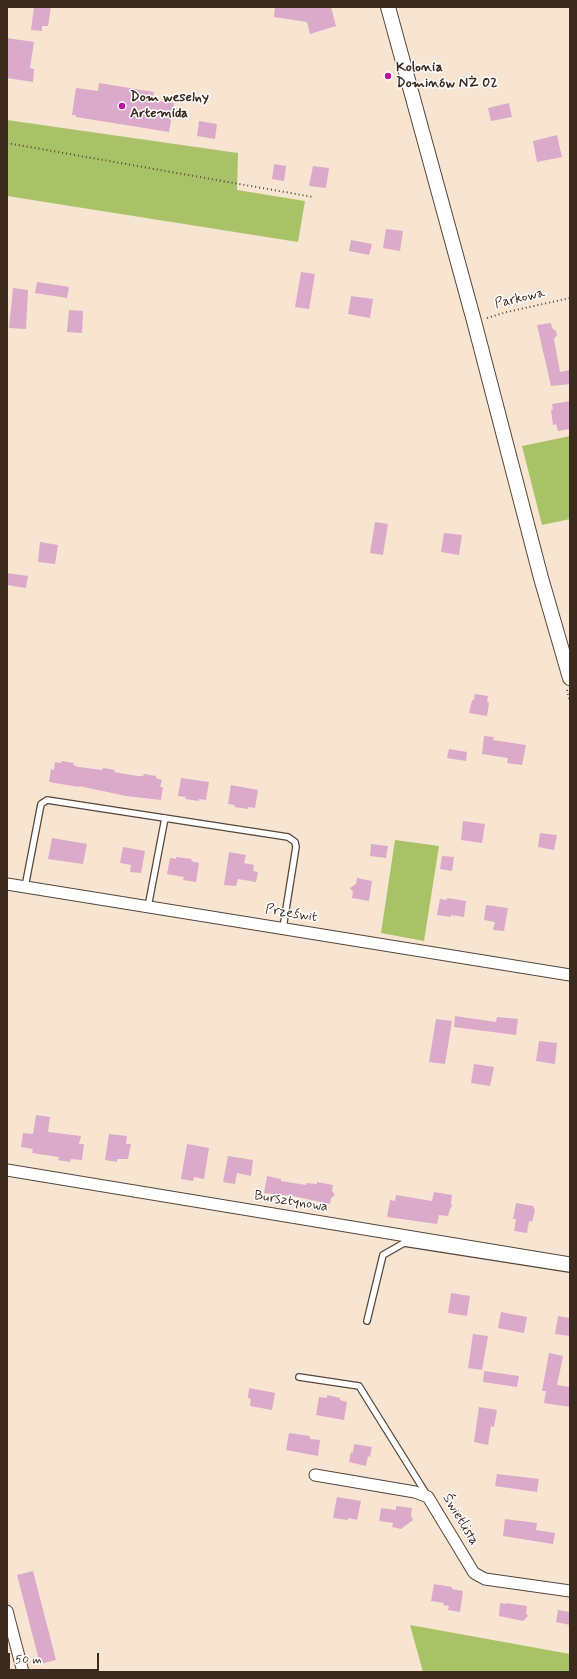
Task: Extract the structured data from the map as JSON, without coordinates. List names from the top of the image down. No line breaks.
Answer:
{"streets":{"street":["Prześwit","Bursztynowa","Świetlista"],"path":["Parkowa"]},"places":["Kolonia Dominów NŻ 02","Dom weselny Artemida"],"scale_bar":"50 m"}
